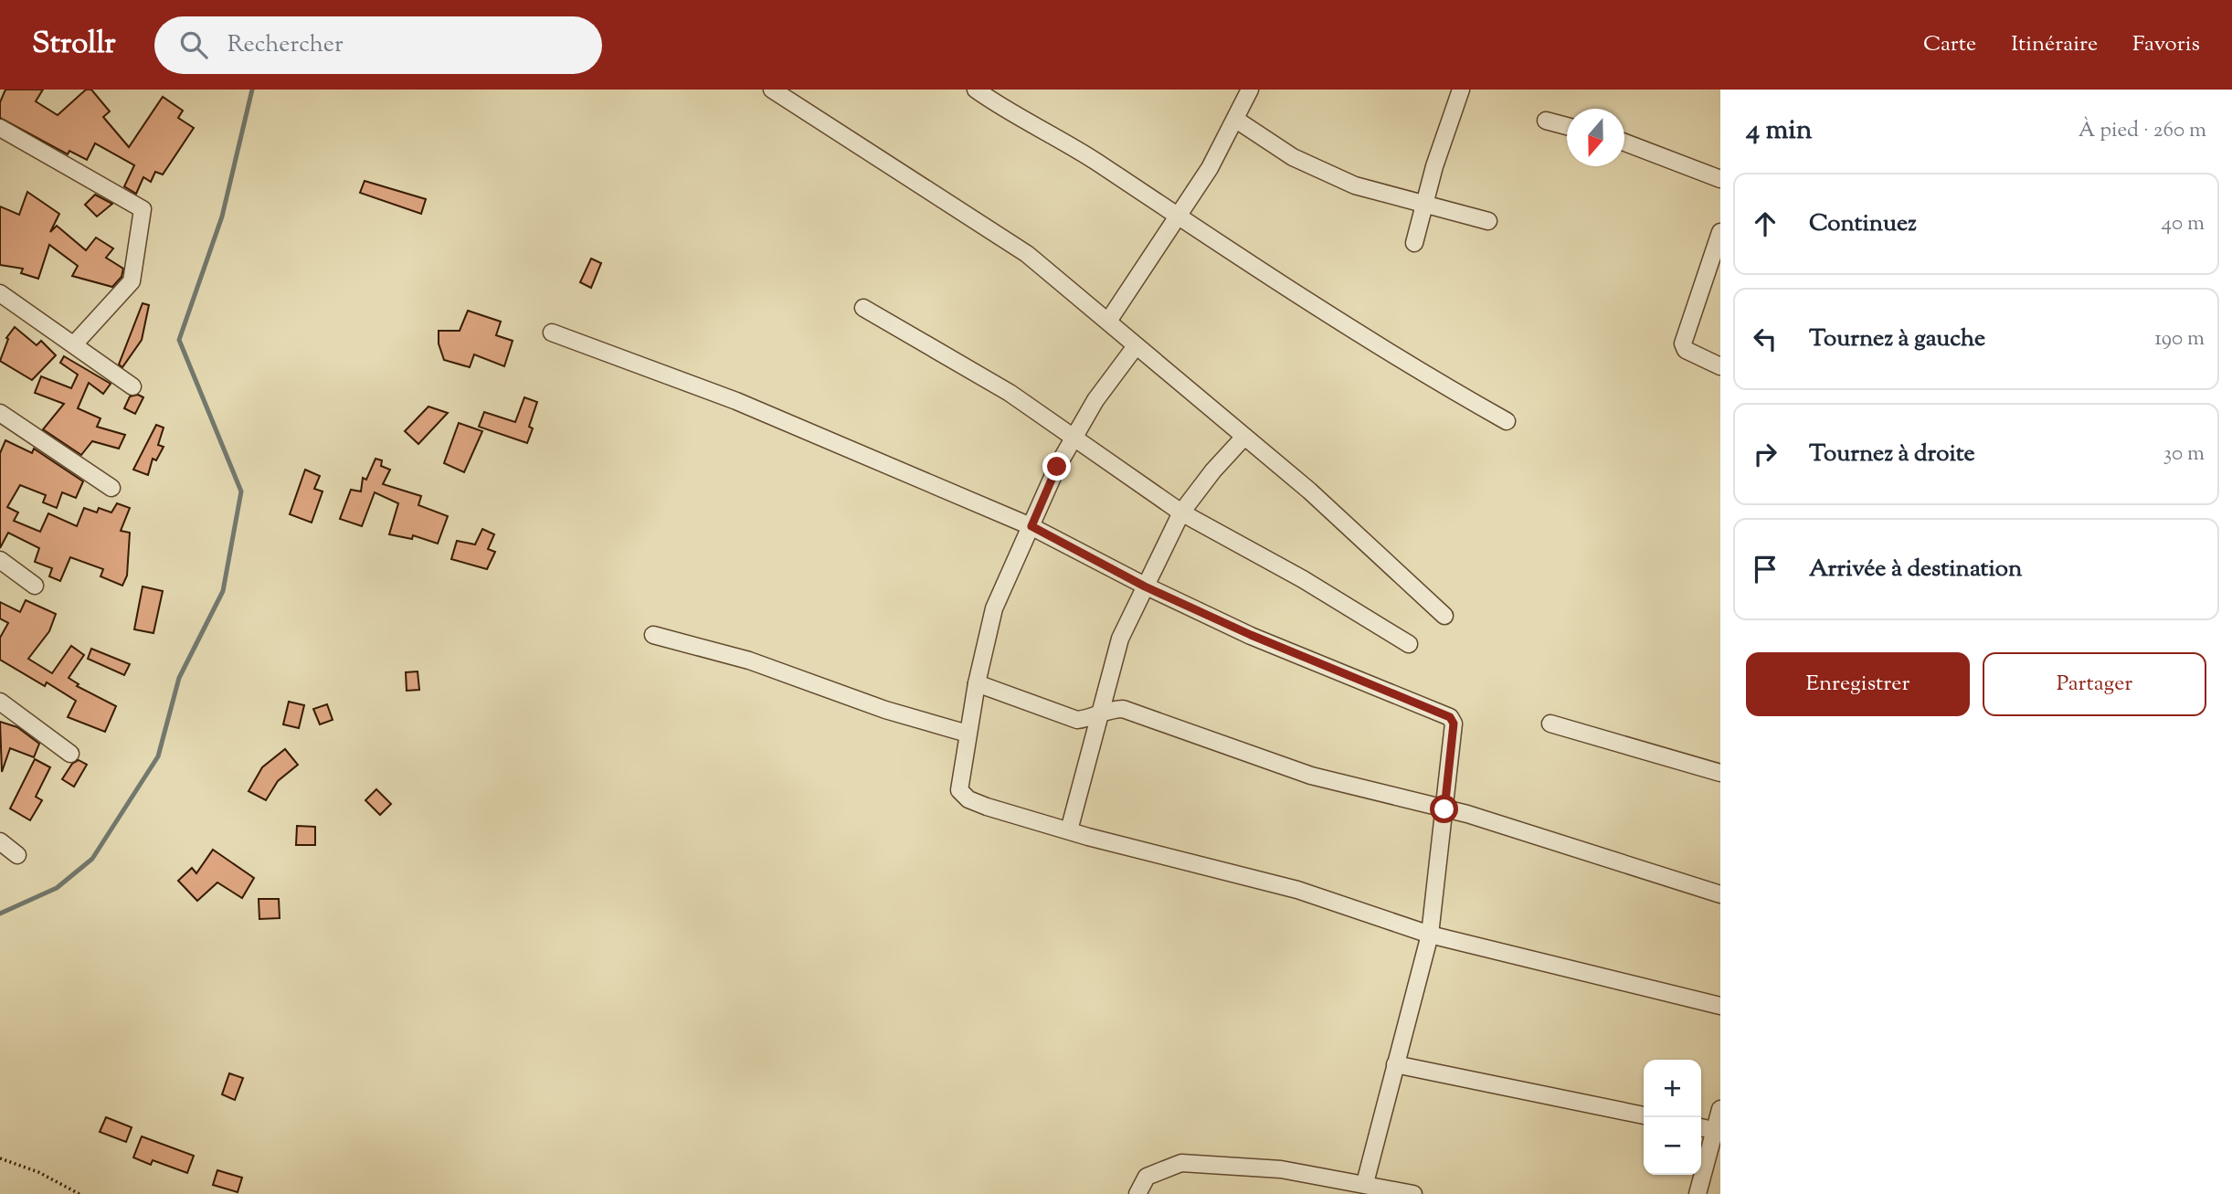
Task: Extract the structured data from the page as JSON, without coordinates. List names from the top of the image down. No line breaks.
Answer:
{"north":"bottom","page":{"header":"Strollr","search":"Rechercher","nav":["Carte","Itinéraire","Favoris"],"heading":["4 min","À pied · 260 m"],"list":[["Continuez","40 m"],["Tournez à gauche","190 m"],["Tournez à droite","30 m"],"Arrivée à destination"],"buttons":["Enregistrer","Partager"],"map_buttons":["+","−"]}}
